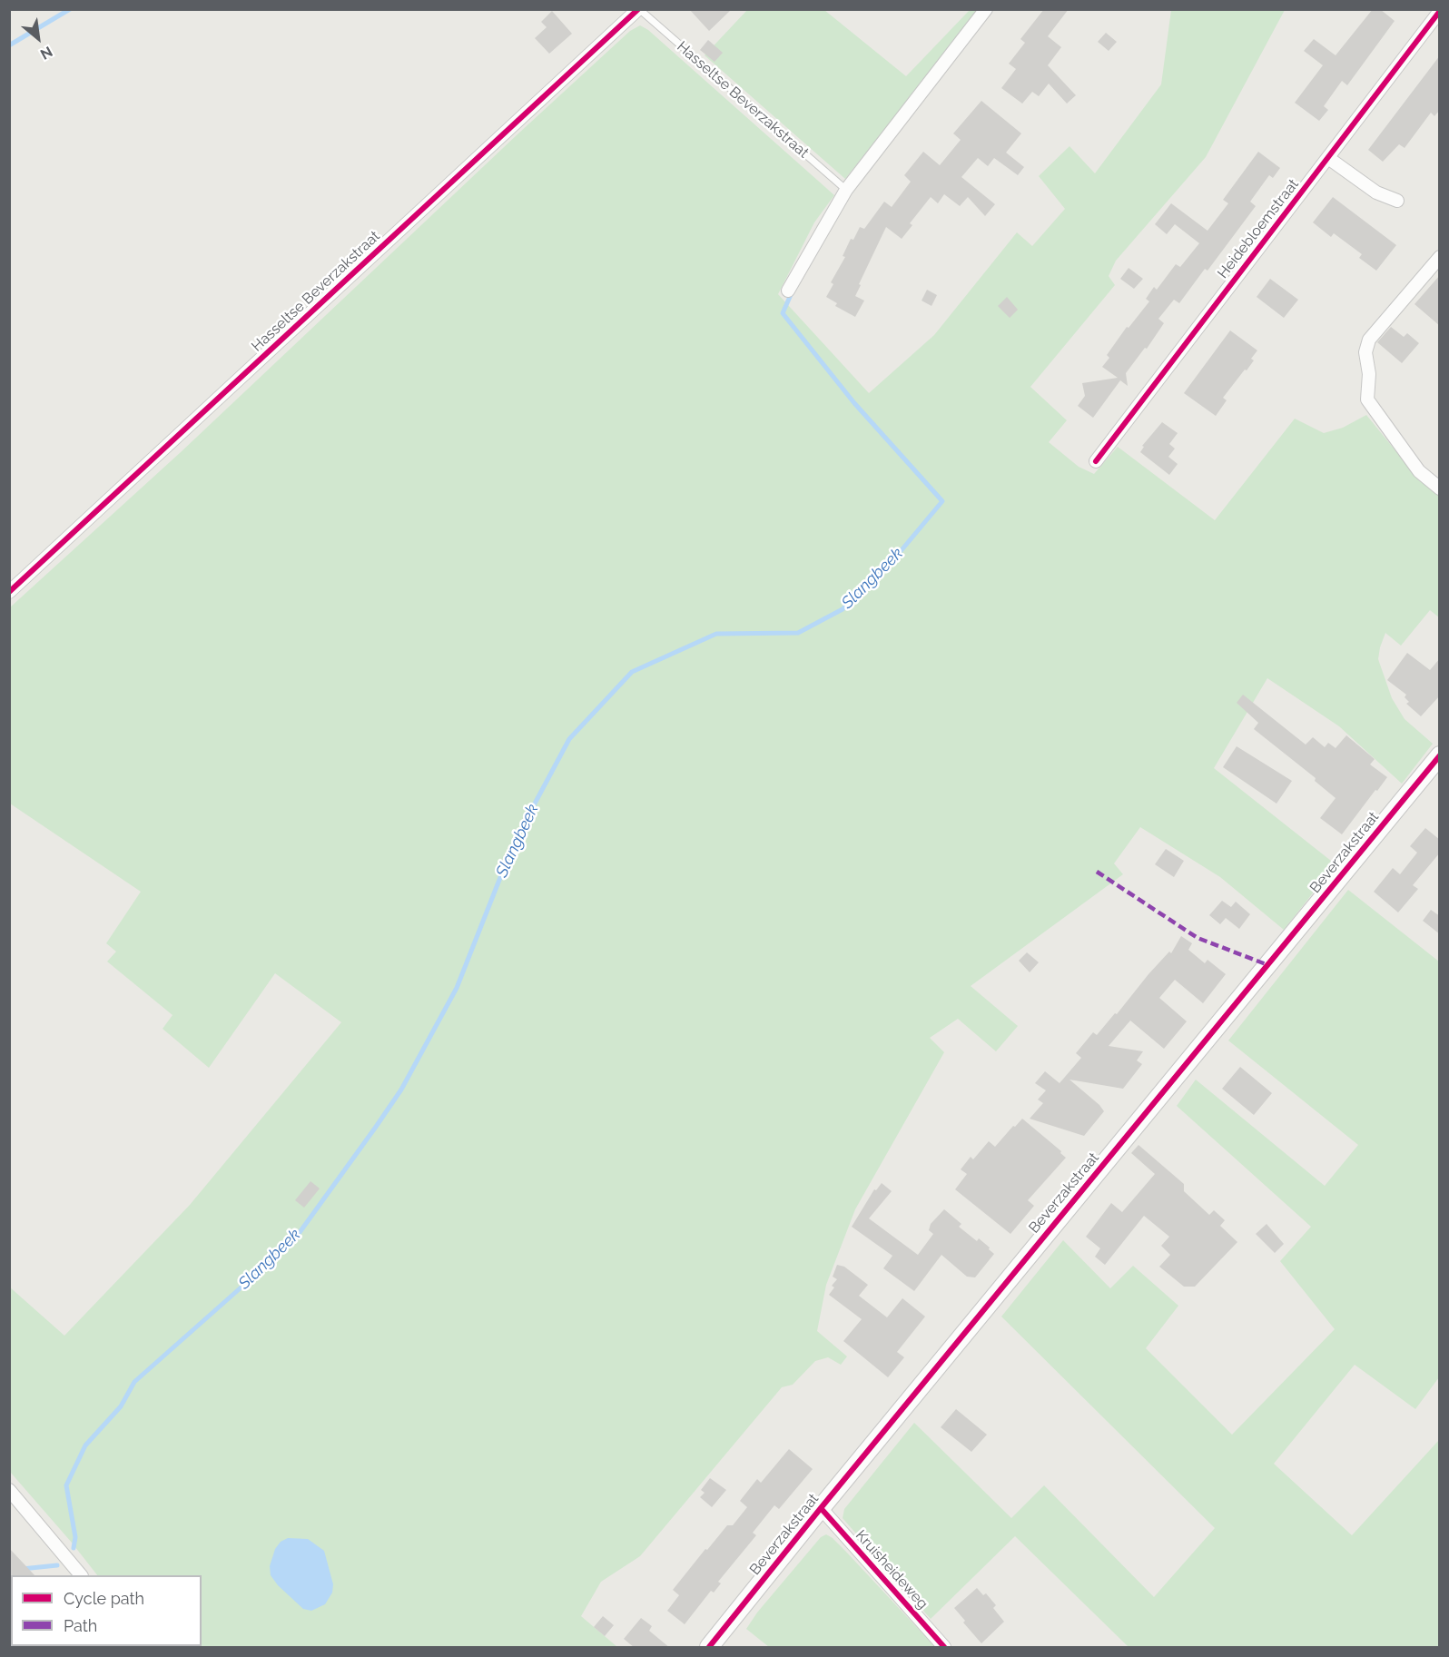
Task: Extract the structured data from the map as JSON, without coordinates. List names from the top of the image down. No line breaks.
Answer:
{"streets":{"street":["Hasseltse Beverzakstraat","Heidebloemstraat","Beverzakstraat","Kruisheideweg"]},"crossings":[["Beverzakstraat","Kruisheideweg"]],"water":["Slangbeek"],"legend":["Cycle path","Path"],"north":"bottom right"}
